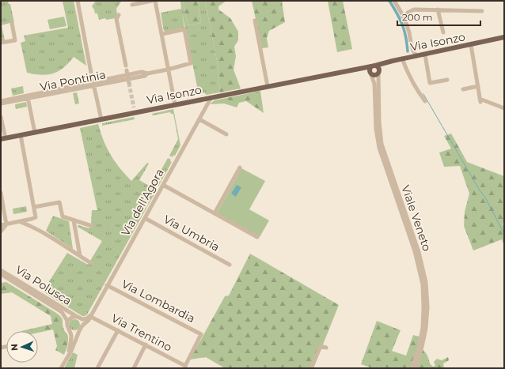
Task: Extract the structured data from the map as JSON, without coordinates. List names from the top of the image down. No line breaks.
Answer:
{"streets":{"main road":["Via Isonzo"],"street":["Via Pontinia","Via dell'Agora","Viale Veneto","Via Umbria","Via Polusca","Via Lombardia","Via Trentino"]},"crossings":[["Via Isonzo","Via dell'Agora"],["Via Isonzo","Viale Veneto"],["Via dell'Agora","Via Umbria"],["Via dell'Agora","Via Polusca"],["Via dell'Agora","Via Lombardia"],["Via dell'Agora","Via Trentino"],["Via Lombardia","Via Trentino"]],"scale_bar":"200 m","north":"left"}
